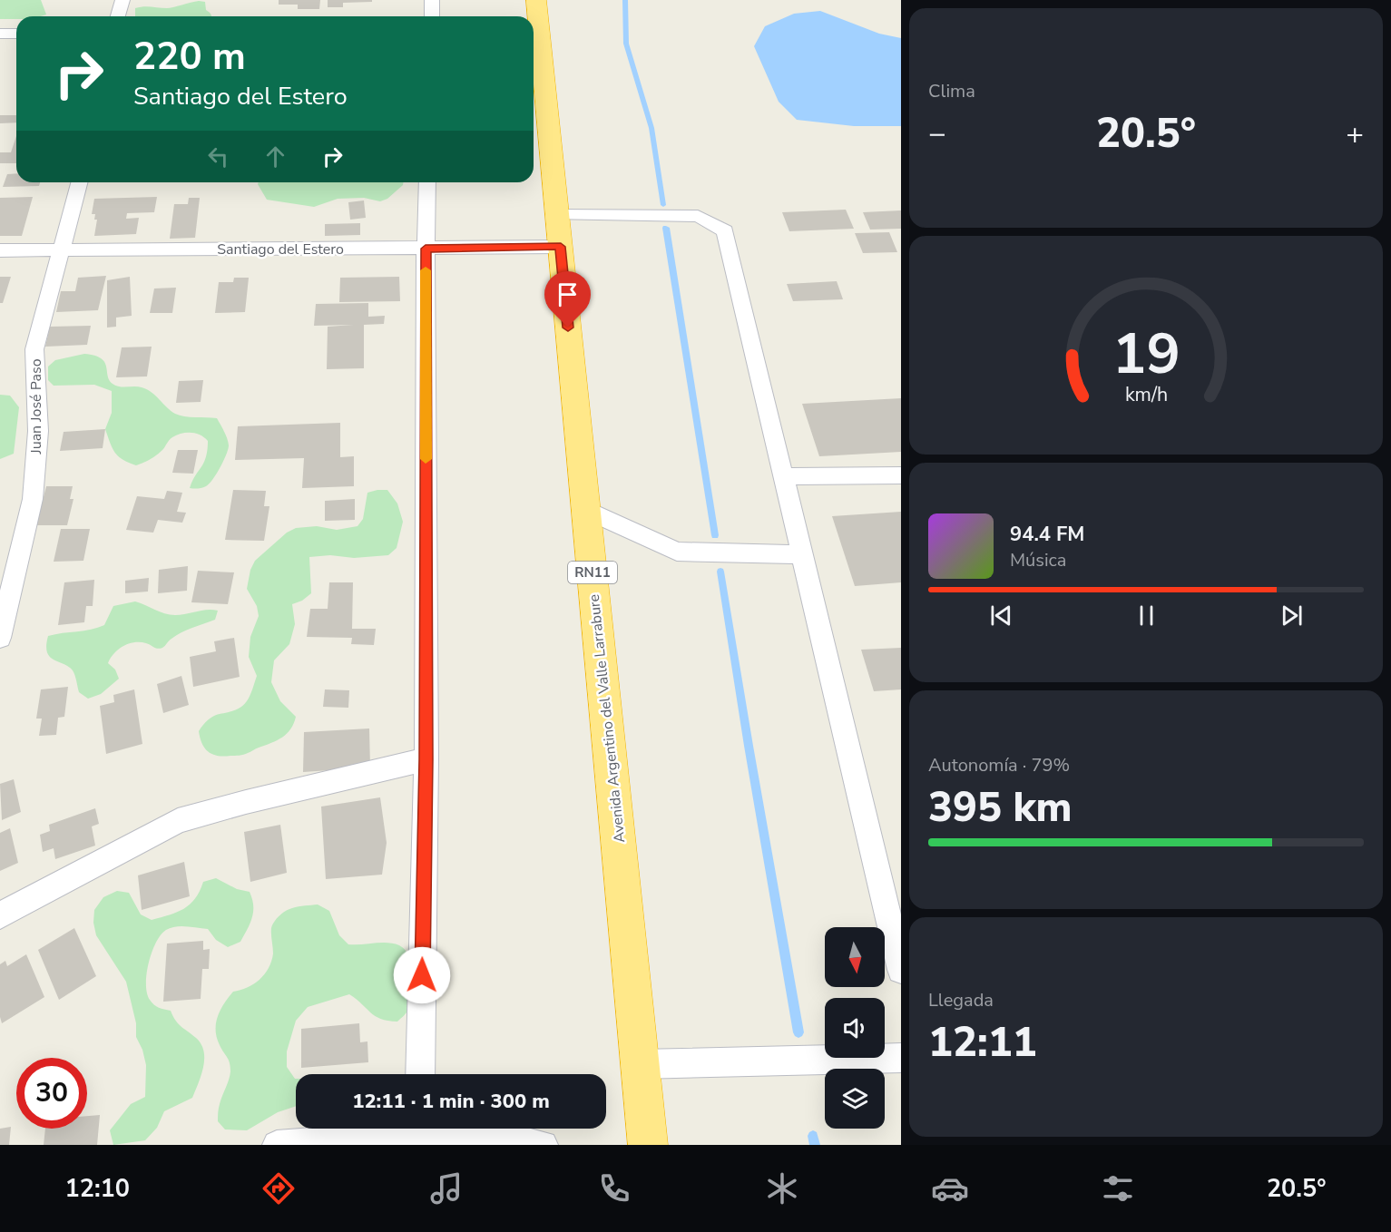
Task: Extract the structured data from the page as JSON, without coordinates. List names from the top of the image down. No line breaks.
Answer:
{"streets":{"highway":["RN11","Avenida Argentino del Valle Larrabure"],"street":["Santiago del Estero","Juan José Paso"]},"crossings":[["Santiago del Estero","Juan José Paso"],["Santiago del Estero","Avenida Argentino del Valle Larrabure"]],"north":"bottom","page":{"tile":["Clima",["Autonomía · 79%","395 km"],["Llegada","12:11"]],"turn":["220 m","Santiago del Estero"],"heat":["−","20.5°","+"],"song":["94.4 FM","Música"],"limit":"30","trip":"12:11 · 1 min · 300 m","tabs":["12:10","20.5°"],"gauge":["19","km/h"]}}
